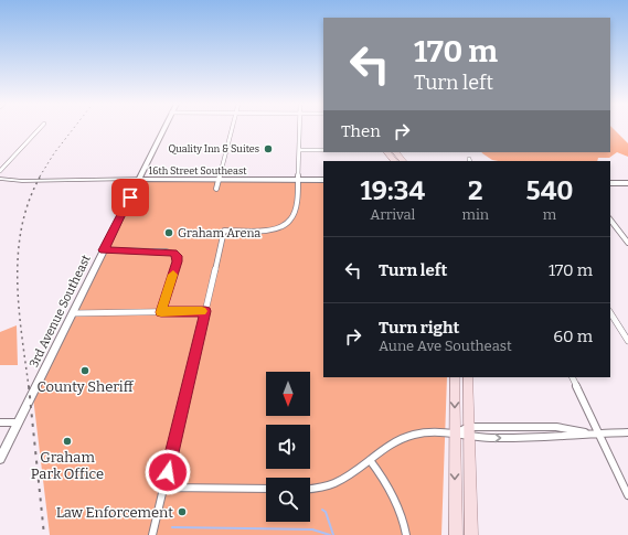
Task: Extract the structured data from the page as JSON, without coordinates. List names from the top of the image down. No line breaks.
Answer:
{"streets":{"main road":["16th Street Southeast","3rd Avenue Southeast"]},"crossings":[["16th Street Southeast","3rd Avenue Southeast"]],"places":["Quality Inn & Suites","Graham Arena","County Sheriff","Graham Park Office","Law Enforcement"],"north":"bottom","page":{"turn":["170 m","Turn left"],"then":"Then","eta":["19:34","Arrival","2","min","540","m"],"list":[{"name":"Turn left","value":"170 m"},{"name":"Turn right","note":"Aune Ave Southeast","value":"60 m"}]}}
